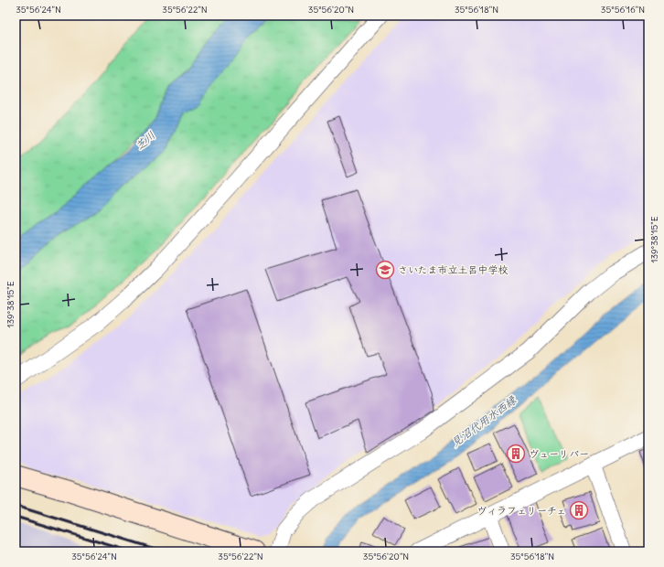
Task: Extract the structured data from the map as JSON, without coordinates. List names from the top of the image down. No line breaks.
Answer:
{"water":["芝川","見沼代用水西縁"],"places":{"school or university":["さいたま市立土呂中学校"],"building":["ヴューリバー","ヴィラフェリーチェ"]},"coordinates":["35°56'24\"N","35°56'22\"N","35°56'20\"N","35°56'18\"N","35°56'16\"N","139°38'15\"E"]}
